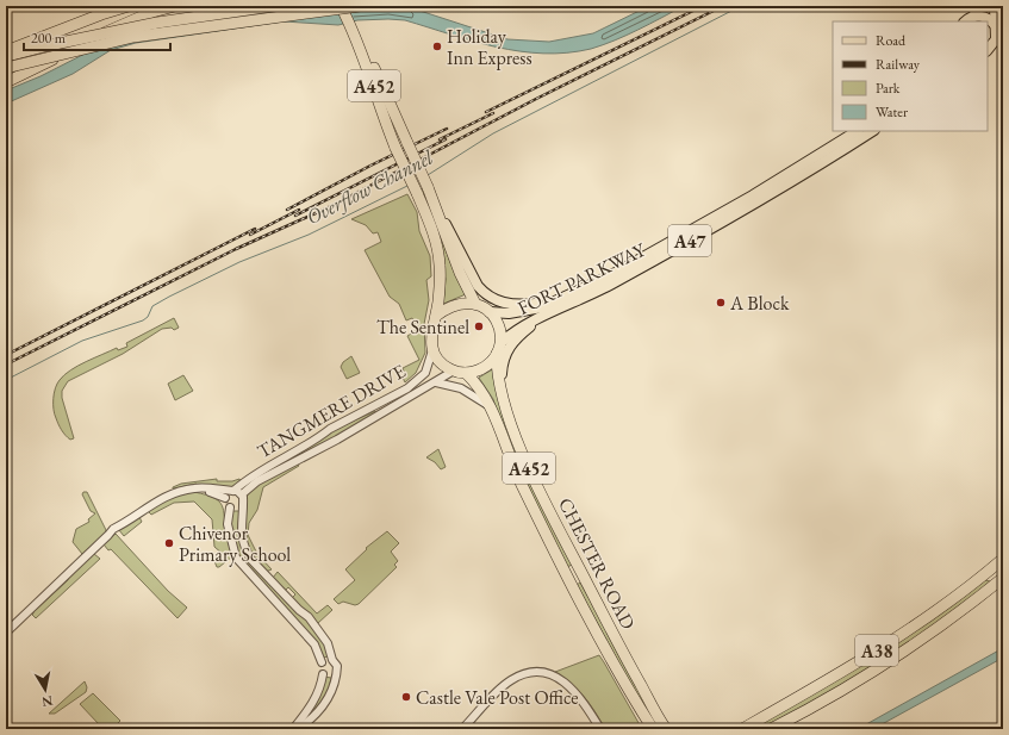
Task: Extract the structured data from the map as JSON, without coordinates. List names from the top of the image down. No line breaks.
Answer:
{"streets":{"highway":["A452","CHESTER ROAD","A38"],"main road":["A47","FORT PARKWAY"],"street":["TANGMERE DRIVE"]},"crossings":[["A452","FORT PARKWAY"],["A452","TANGMERE DRIVE"],["A452","CHESTER ROAD"],["FORT PARKWAY","TANGMERE DRIVE"],["FORT PARKWAY","CHESTER ROAD"],["TANGMERE DRIVE","CHESTER ROAD"]],"water":["Overflow Channel"],"places":["Holiday Inn Express","A Block","The Sentinel","Chivenor Primary School","Castle Vale Post Office"],"legend":["Road","Railway","Park","Water"],"scale_bar":"200 m","north":"bottom"}
